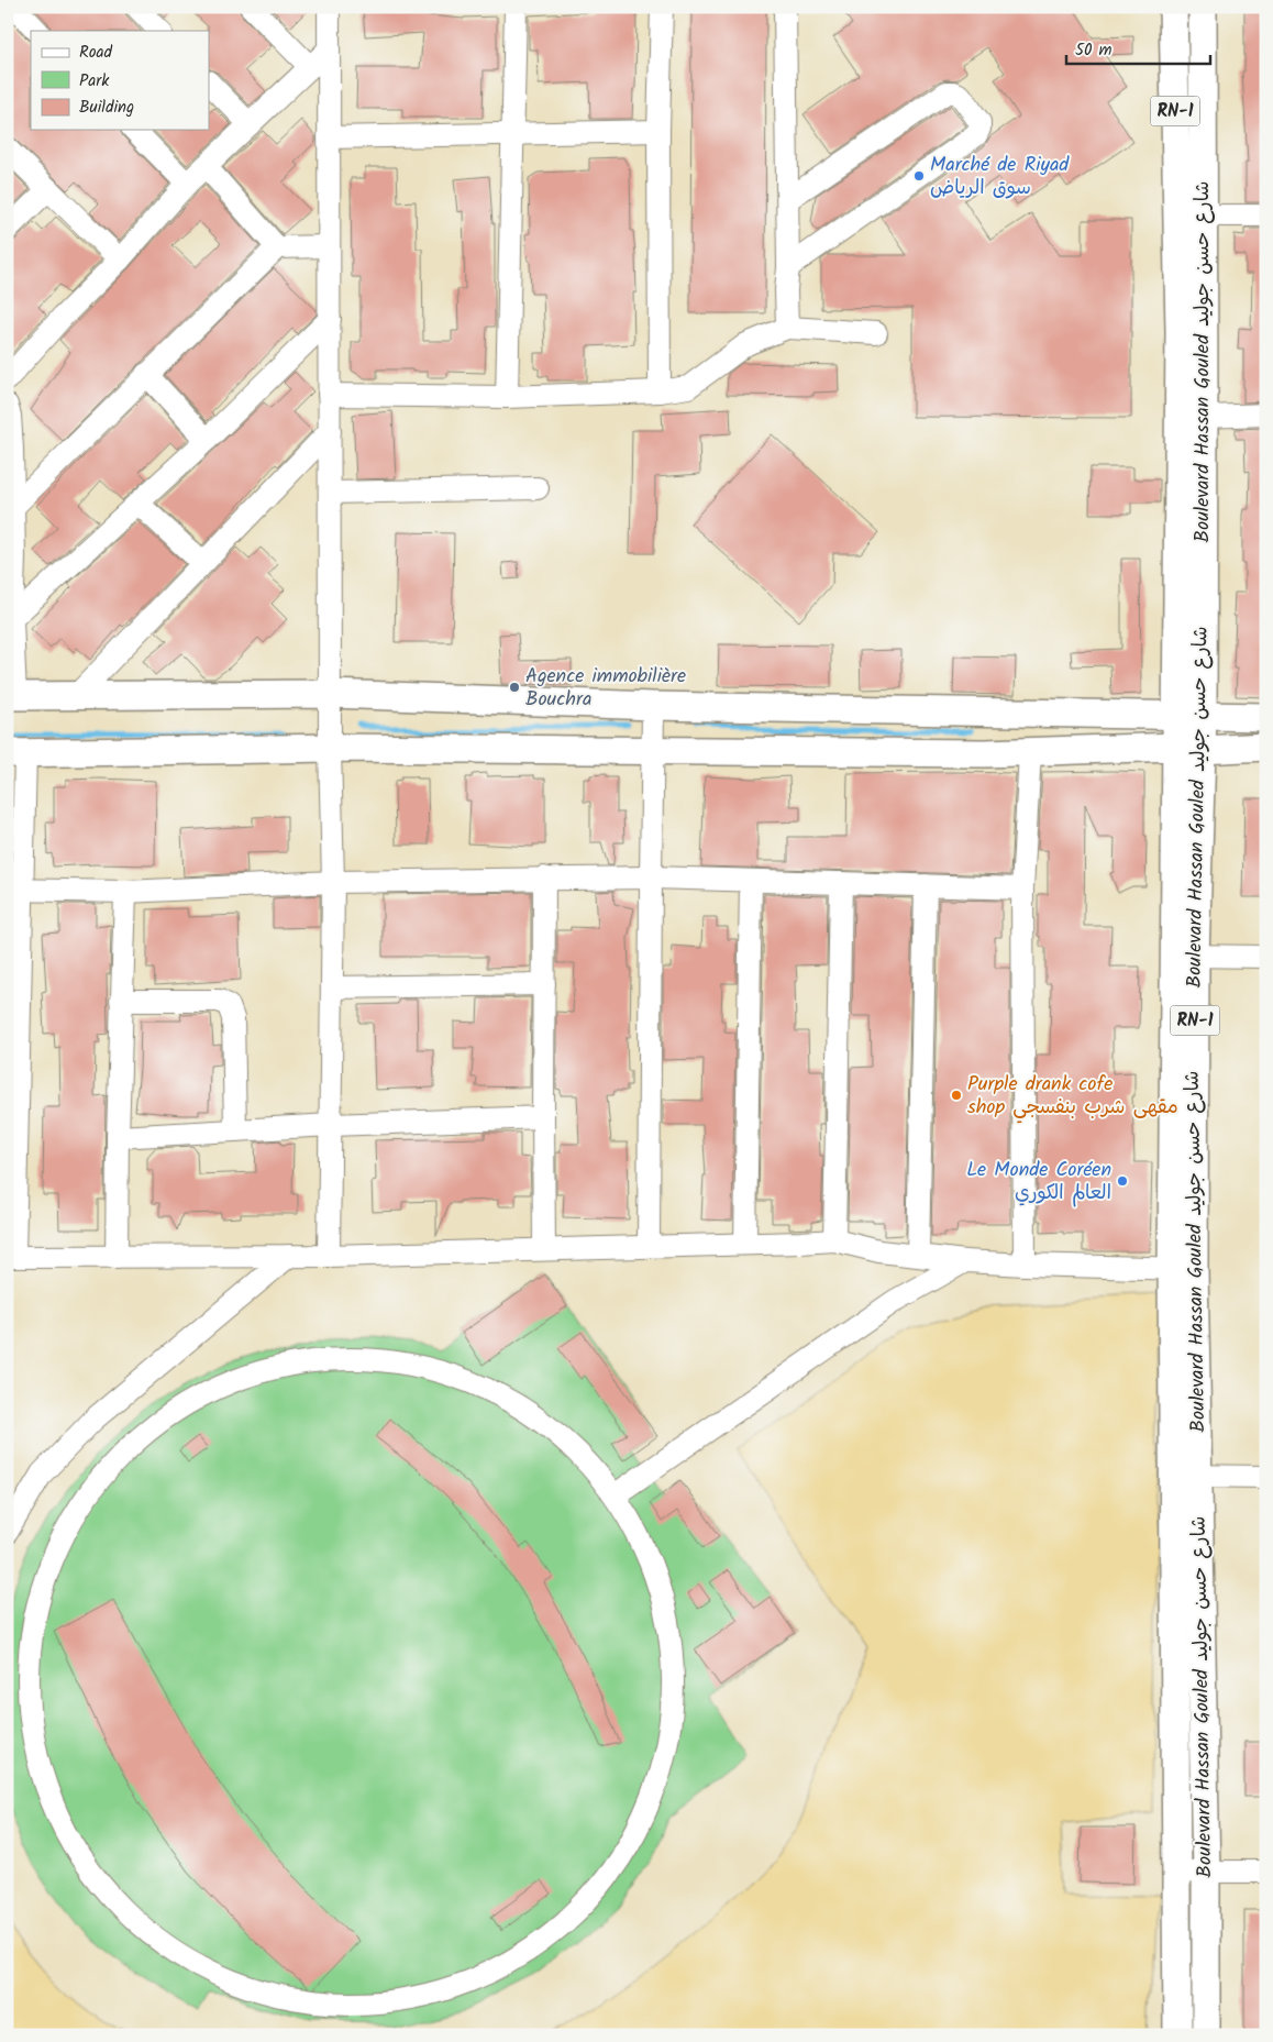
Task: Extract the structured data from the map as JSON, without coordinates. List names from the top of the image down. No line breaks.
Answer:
{"streets":{"main road":["RN-1","Boulevard Hassan Gouled شارع حسن جوليد"]},"places":["Marché de Riyad سوق الرياض","Agence immobilière Bouchra","Purple drank cofe shop مقهى شرب بنفسجي","Le Monde Coréen العالم الكوري"],"legend":["Road","Park","Building"],"scale_bar":"50 m"}
